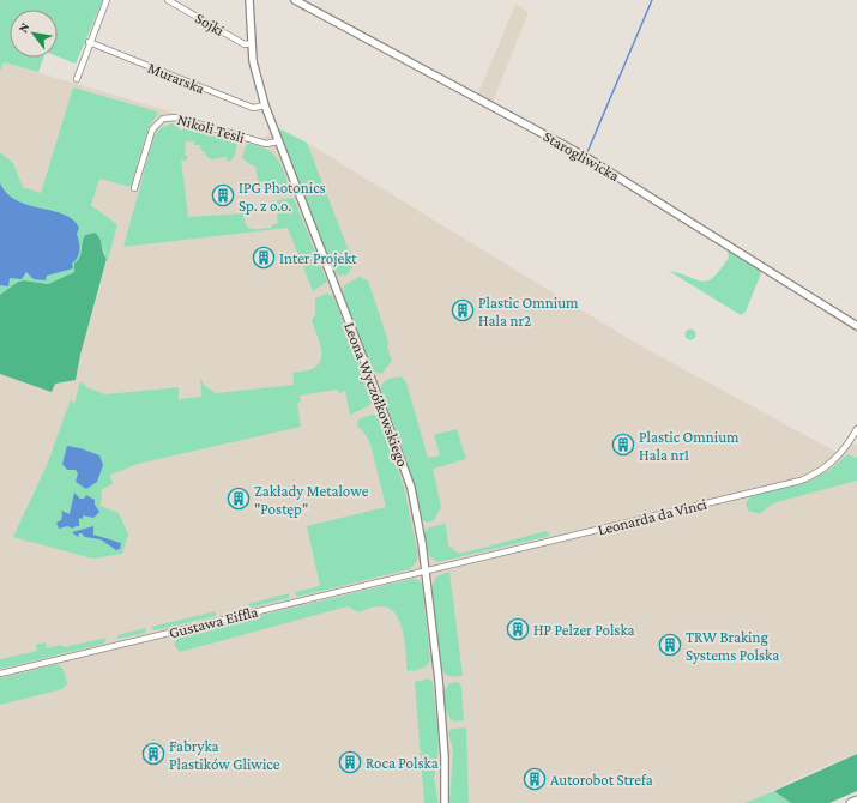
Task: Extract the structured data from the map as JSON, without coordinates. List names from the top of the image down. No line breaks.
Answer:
{"streets":{"street":["Sojki","Murarska","Nikoli Tesli","Starogliwicka","Leona Wyczółkowskiego","Leonarda da Vinci","Gustawa Eiffla"]},"crossings":[["Sojki","Leona Wyczółkowskiego"],["Murarska","Leona Wyczółkowskiego"],["Nikoli Tesli","Leona Wyczółkowskiego"],["Leona Wyczółkowskiego","Leonarda da Vinci"],["Leona Wyczółkowskiego","Gustawa Eiffla"],["Leonarda da Vinci","Gustawa Eiffla"]],"places":{"building":["IPG Photonics Sp. z o.o.","Inter Projekt","Plastic Omnium Hala nr2","Plastic Omnium Hala nr1","Zakłady Metalowe \"Postęp\"","HP Pelzer Polska","TRW Braking Systems Polska","Fabryka Plastików Gliwice","Roca Polska","Autorobot Strefa"]},"north":"top left"}
